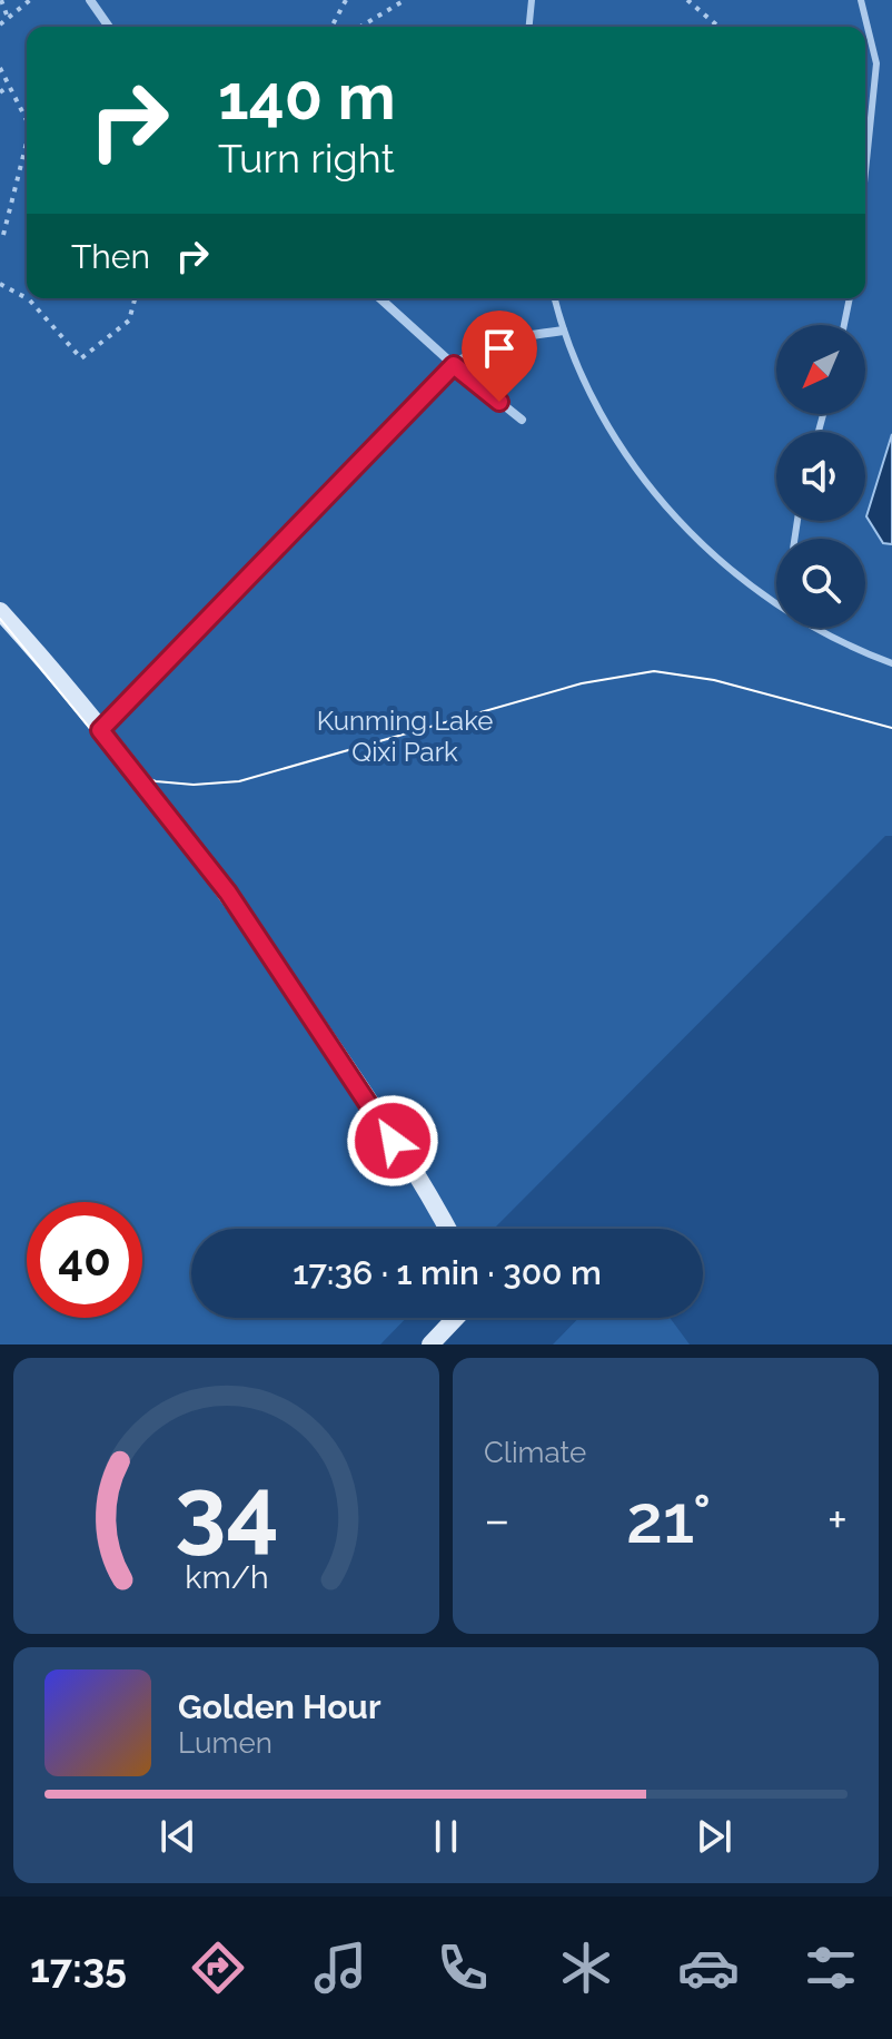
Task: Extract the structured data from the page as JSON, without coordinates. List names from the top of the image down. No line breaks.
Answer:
{"parks":["Kunming Lake Qixi Park"],"north":"bottom left","page":{"turn":["140 m","Turn right"],"then":"Then","limit":"40","trip":"17:36 · 1 min · 300 m","tile":"Climate","heat":["−","21°","+"],"song":["Golden Hour","Lumen"],"tabs":"17:35","gauge":["34","km/h"]}}
